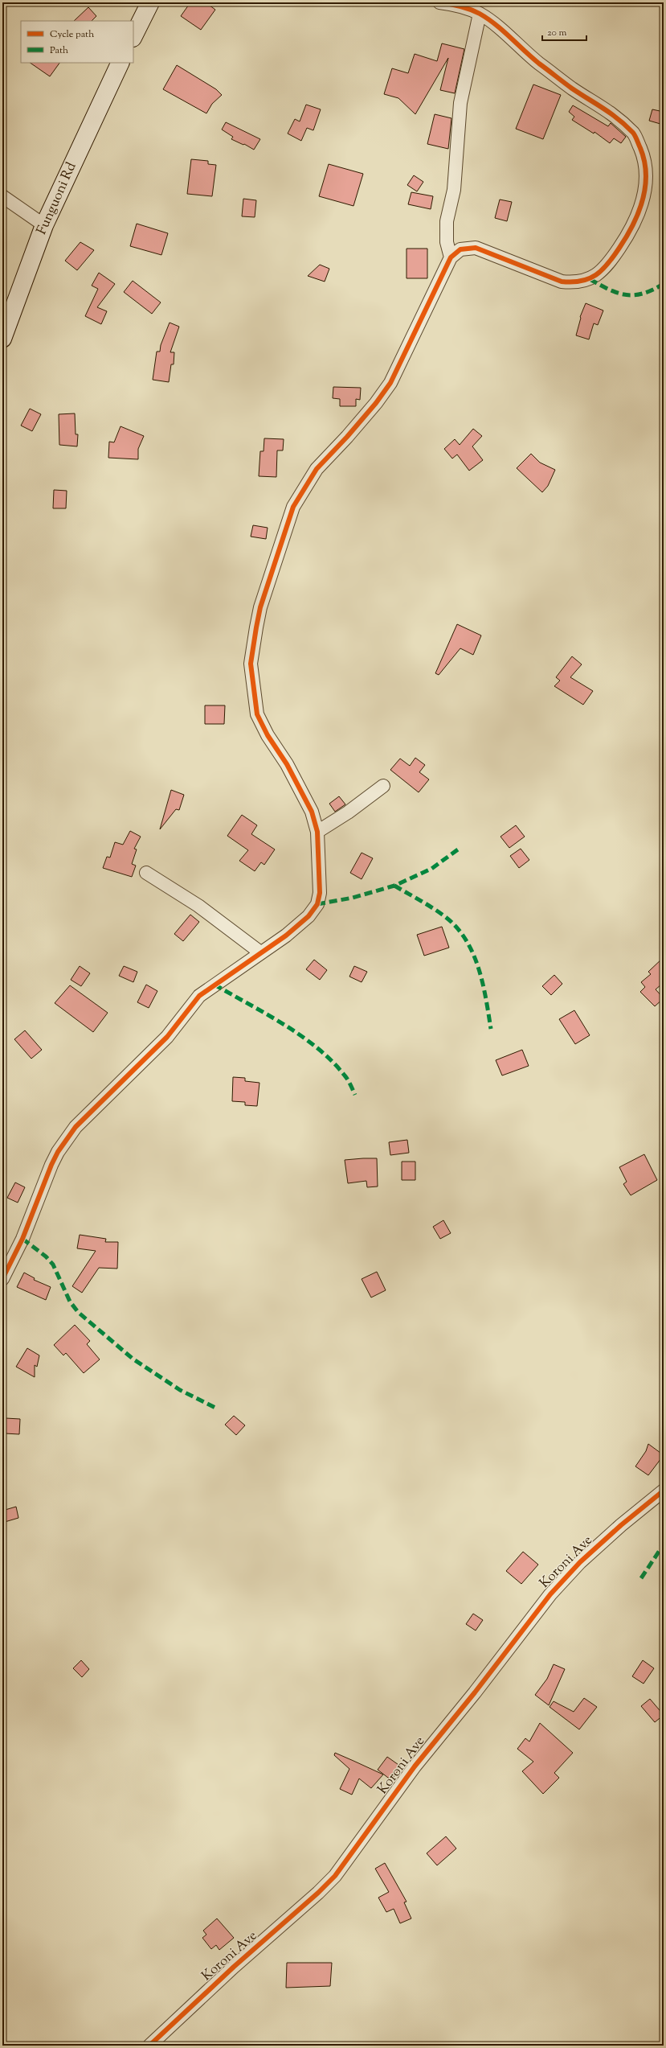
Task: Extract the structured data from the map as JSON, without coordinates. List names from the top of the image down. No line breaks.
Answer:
{"streets":{"street":["Funguoni Rd","Koroni Ave"]},"legend":["Cycle path","Path"],"scale_bar":"20 m"}
